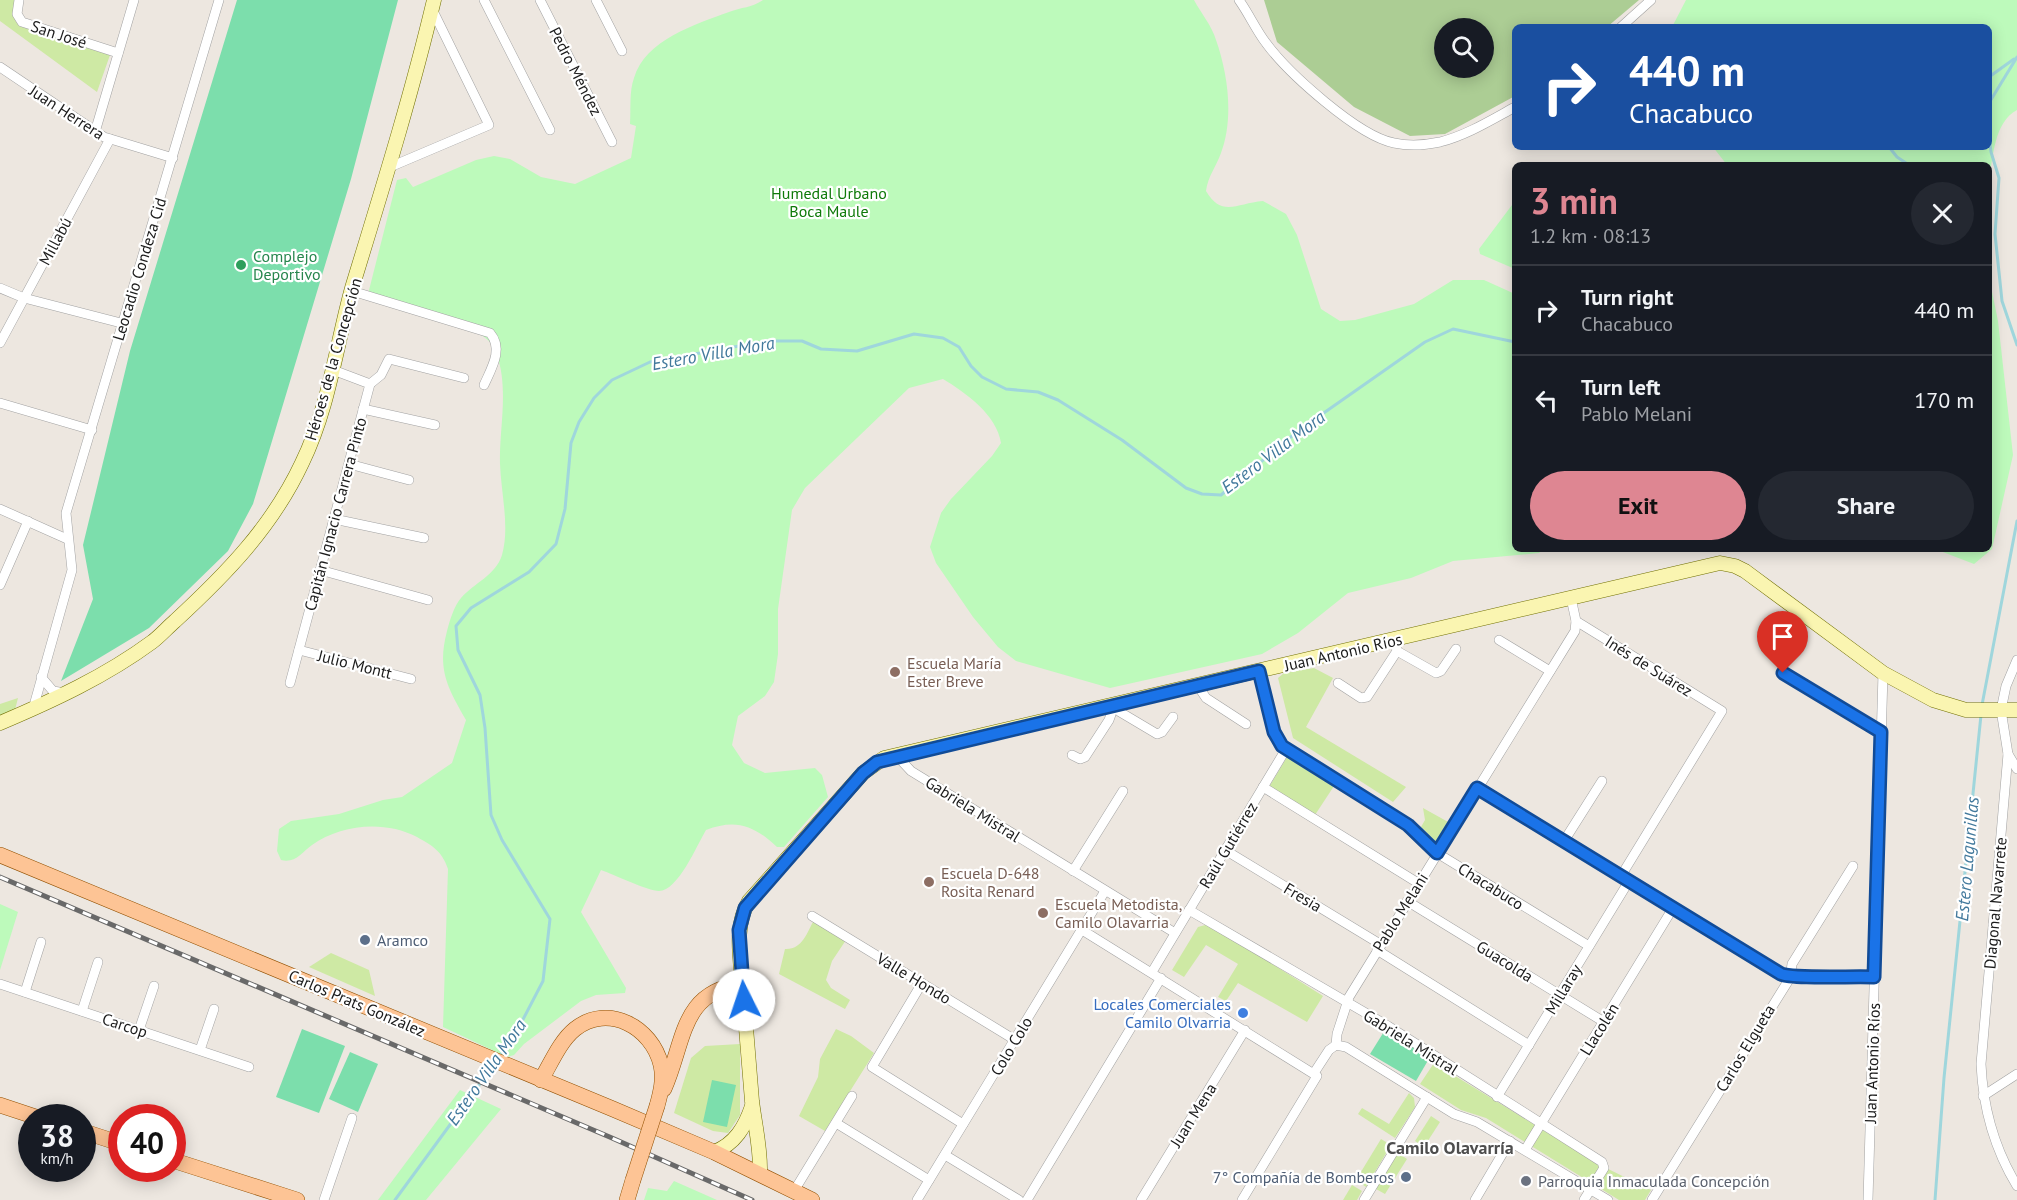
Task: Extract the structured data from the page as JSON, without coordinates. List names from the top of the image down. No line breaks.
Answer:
{"streets":{"main road":["Carlos Prats González"],"street":["San José","Pedro Méndez","Juan Herrera","Millabú","Leocadio Condeza Cid","Héroes de la Concepción","Capitán Ignacio Carrera Pinto","Juan Antonio Ríos","Julio Montt","Inés de Suárez","Gabriela Mistral","Raúl Gutiérrez","Chacabuco","Fresia","Diagonal Navarrete","Pablo Melani","Guacolda","Valle Hondo","Millaray","Carcop","Llacolén","Colo Colo","Carlos Elgueta","Juan Mena"]},"crossings":[["Juan Herrera","Millabú"],["Juan Herrera","Leocadio Condeza Cid"],["Leocadio Condeza Cid","Héroes de la Concepción"],["Capitán Ignacio Carrera Pinto","Julio Montt"],["Juan Antonio Ríos","Gabriela Mistral"],["Juan Antonio Ríos","Chacabuco"],["Juan Antonio Ríos","Diagonal Navarrete"],["Inés de Suárez","Pablo Melani"],["Inés de Suárez","Millaray"],["Gabriela Mistral","Raúl Gutiérrez"],["Gabriela Mistral","Pablo Melani"],["Gabriela Mistral","Millaray"],["Gabriela Mistral","Llacolén"],["Gabriela Mistral","Colo Colo"],["Raúl Gutiérrez","Chacabuco"],["Raúl Gutiérrez","Fresia"],["Chacabuco","Pablo Melani"],["Chacabuco","Millaray"],["Fresia","Pablo Melani"],["Fresia","Millaray"],["Pablo Melani","Guacolda"],["Guacolda","Millaray"],["Guacolda","Llacolén"],["Valle Hondo","Colo Colo"]],"districts":["Camilo Olavarría"],"water":["Estero Villa Mora","Estero Lagunillas"],"parks":["Humedal Urbano Boca Maule"],"places":["Complejo Deportivo","Escuela María Ester Breve","Escuela D-648 Rosita Renard","Escuela Metodista, Camilo Olavarria","Aramco","Locales Comerciales Camilo Olvarria","7° Compañía de Bomberos","Parroquia Inmaculada Concepción"],"page":{"turn":["440 m","Chacabuco"],"heading":["3 min","1.2 km · 08:13"],"list":[{"name":"Turn right","note":"Chacabuco","value":"440 m"},{"name":"Turn left","note":"Pablo Melani","value":"170 m"}],"buttons":["Exit","Share"],"speed":"38 km/h","limit":"40"}}
